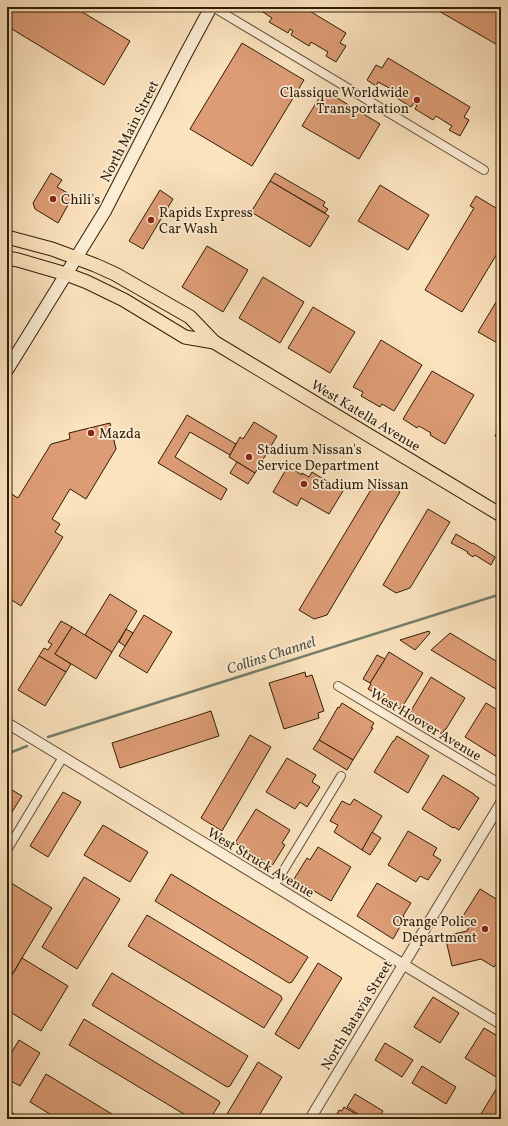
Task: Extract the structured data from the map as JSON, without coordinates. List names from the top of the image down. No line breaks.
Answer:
{"streets":{"main road":["North Main Street","West Katella Avenue"],"street":["West Hoover Avenue","West Struck Avenue","North Batavia Street"]},"crossings":[["North Main Street","West Katella Avenue"],["West Struck Avenue","North Batavia Street"]],"water":["Collins Channel"],"places":["Classique Worldwide Transportation","Chili's","Rapids Express Car Wash","Mazda","Stadium Nissan's Service Department","Stadium Nissan","Orange Police Department"]}
